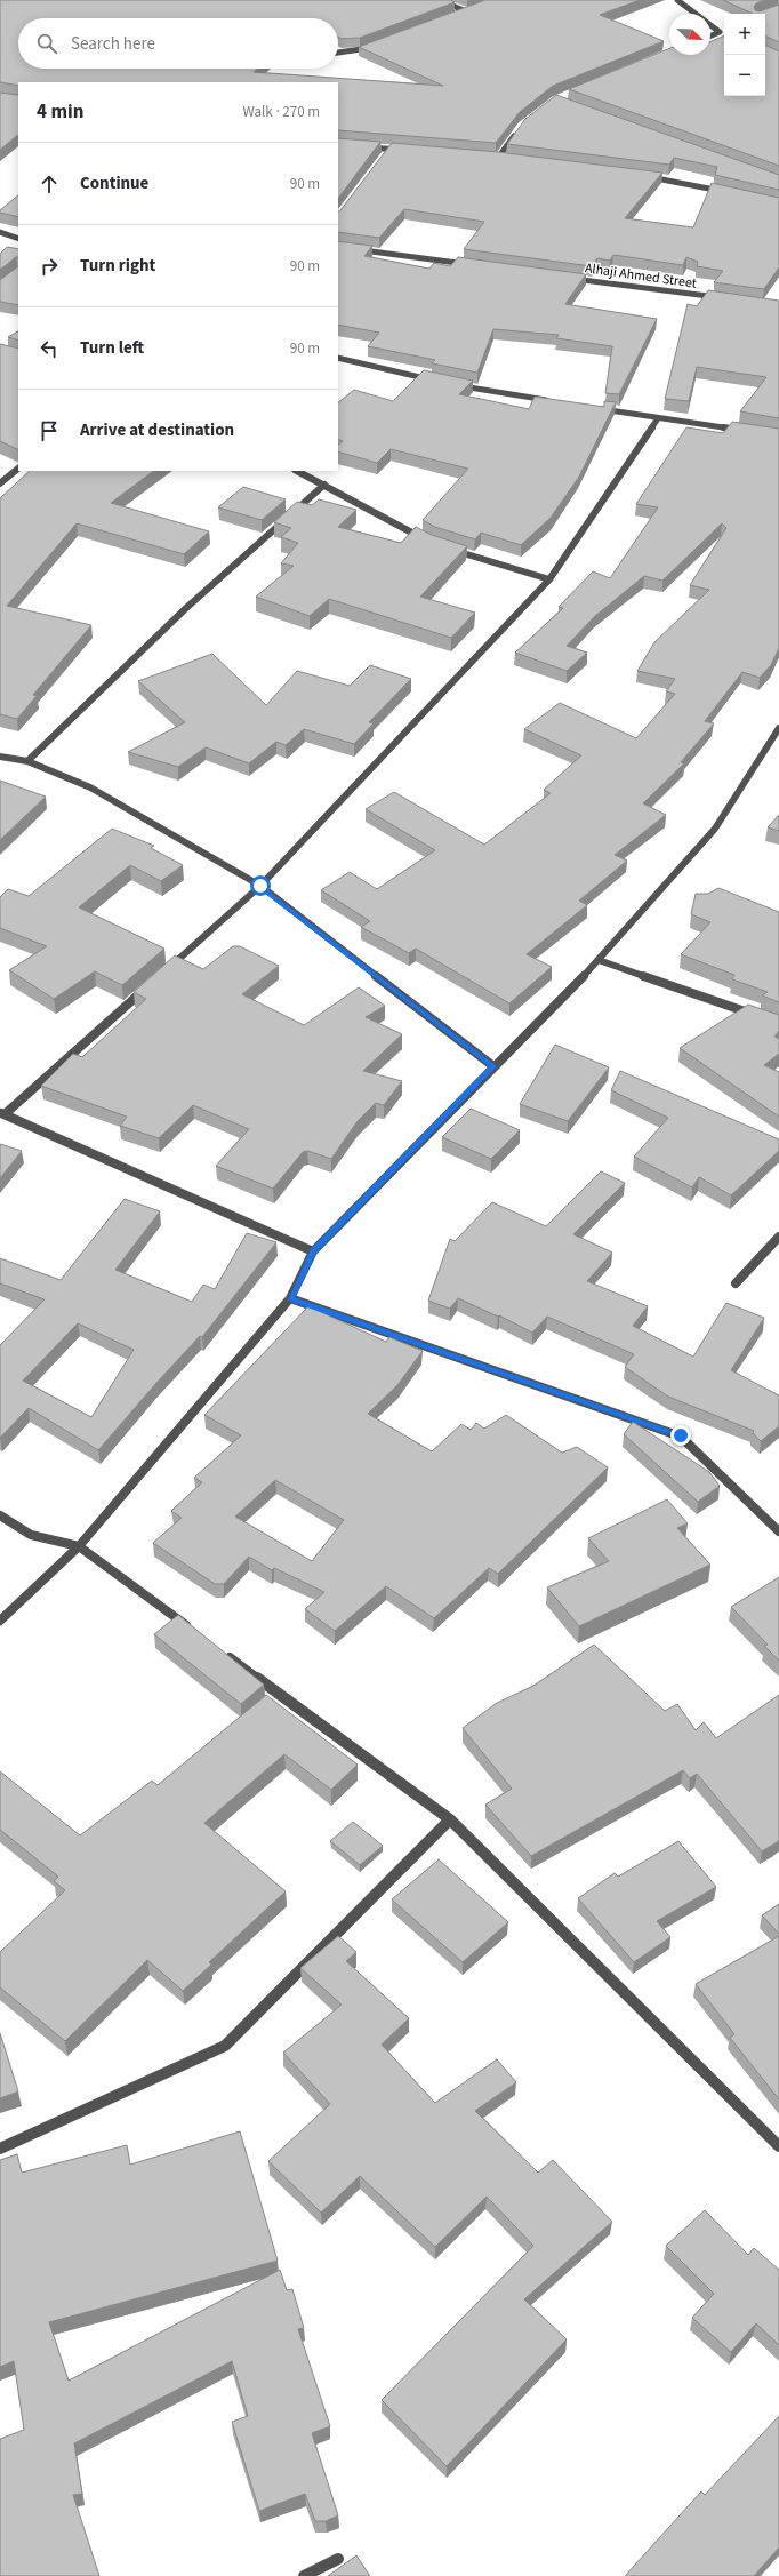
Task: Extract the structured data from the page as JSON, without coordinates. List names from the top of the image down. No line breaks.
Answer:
{"streets":{"street":["Alhaji Ahmed Street"]},"north":"bottom right","page":{"map_buttons":["+","−"],"search":"Search here","heading":["4 min","Walk · 270 m"],"list":[["Continue","90 m"],["Turn right","90 m"],["Turn left","90 m"],"Arrive at destination"]}}
